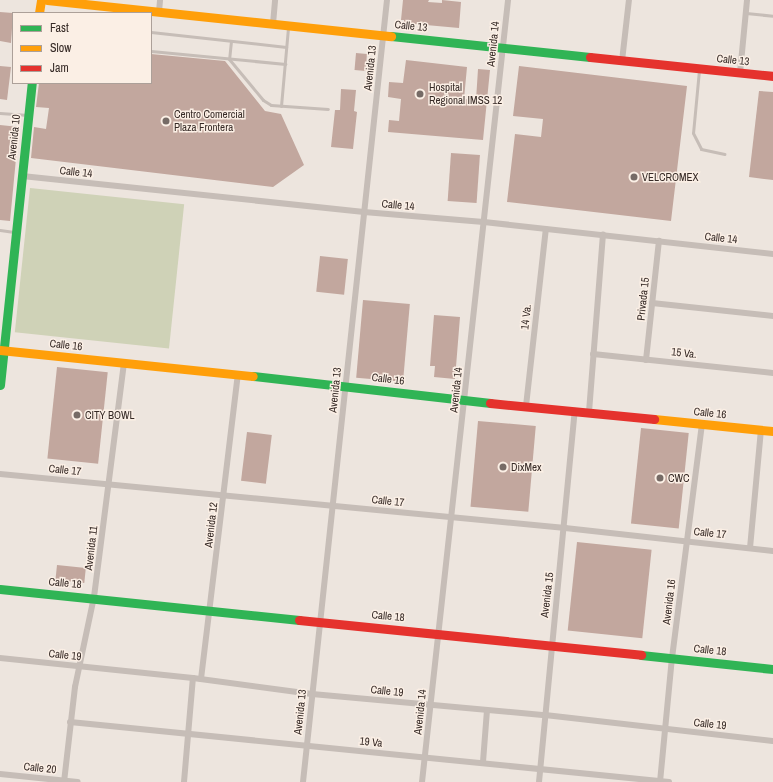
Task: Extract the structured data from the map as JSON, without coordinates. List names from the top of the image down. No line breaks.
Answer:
{"streets":{"street":["Calle 13","Avenida 14","Avenida 13","Avenida 10","Calle 14","Privada 15","14 Va.","Calle 16","15 Va.","Calle 17","Avenida 12","Avenida 11","Calle 18","Avenida 15","Avenida 16","Calle 19","19 Va","Calle 20"]},"crossings":[["Calle 13","Avenida 14"],["Calle 13","Avenida 13"],["Avenida 14","Calle 14"],["Avenida 14","Calle 16"],["Avenida 14","Calle 17"],["Avenida 14","Calle 18"],["Avenida 14","Calle 19"],["Avenida 14","19 Va"],["Avenida 13","Calle 14"],["Avenida 13","Calle 16"],["Avenida 13","Calle 17"],["Avenida 13","Calle 18"],["Avenida 13","Calle 19"],["Avenida 13","19 Va"],["Avenida 10","Calle 14"],["Avenida 10","Calle 16"],["Calle 14","Privada 15"],["Calle 14","14 Va."],["Privada 15","15 Va."],["14 Va.","Calle 16"],["Calle 16","Avenida 12"],["Calle 16","Avenida 11"],["Calle 16","Avenida 15"],["Calle 16","Avenida 16"],["Calle 17","Avenida 12"],["Calle 17","Avenida 11"],["Calle 17","Avenida 15"],["Calle 17","Avenida 16"],["Avenida 12","Calle 18"],["Avenida 12","Calle 19"],["Avenida 11","Calle 18"],["Avenida 11","Calle 19"],["Avenida 11","19 Va"],["Avenida 11","Calle 20"],["Calle 18","Avenida 15"],["Calle 18","Avenida 16"],["Avenida 15","Calle 19"],["Avenida 15","19 Va"],["Avenida 16","Calle 19"],["Avenida 16","19 Va"]],"places":["Hospital Regional IMSS 12","Centro Comercial Plaza Frontera","VELCROMEX","CITY BOWL","DixMex","CWC"],"legend":["Fast","Slow","Jam"]}
